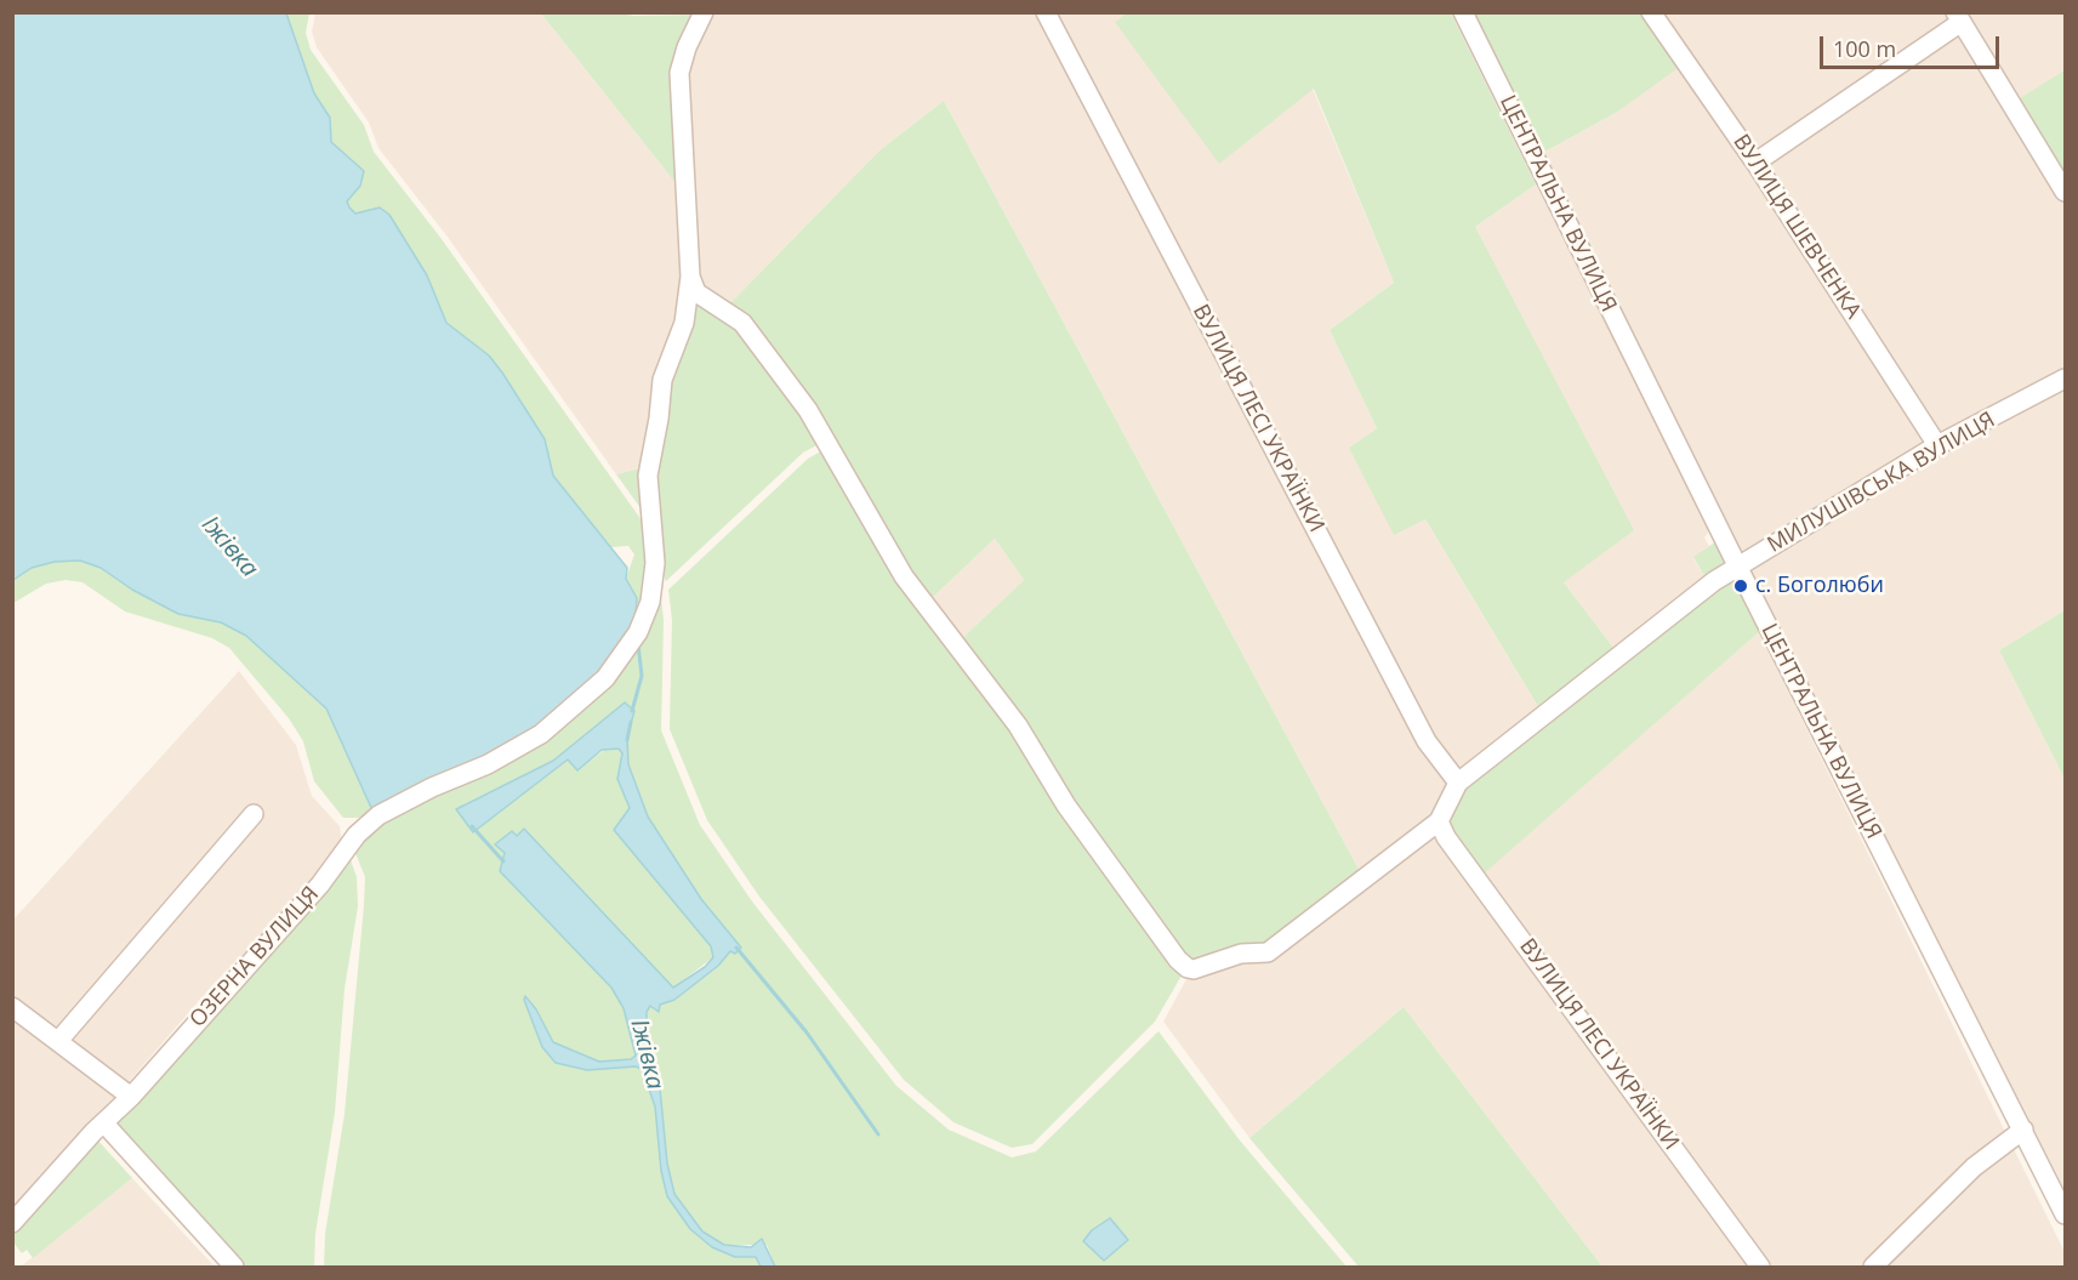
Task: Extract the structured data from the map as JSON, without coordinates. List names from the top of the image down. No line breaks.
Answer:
{"streets":{"street":["ЦЕНТРАЛЬНА ВУЛИЦЯ","ВУЛИЦЯ ШЕВЧЕНКА","ВУЛИЦЯ ЛЕСІ УКРАЇНКИ","МИЛУШІВСЬКА ВУЛИЦЯ","ОЗЕРНА ВУЛИЦЯ"]},"crossings":[["ЦЕНТРАЛЬНА ВУЛИЦЯ","МИЛУШІВСЬКА ВУЛИЦЯ"],["ВУЛИЦЯ ШЕВЧЕНКА","МИЛУШІВСЬКА ВУЛИЦЯ"],["ВУЛИЦЯ ЛЕСІ УКРАЇНКИ","МИЛУШІВСЬКА ВУЛИЦЯ"]],"water":["Іжівка"],"places":["с. Боголюби"],"scale_bar":"100 m"}
